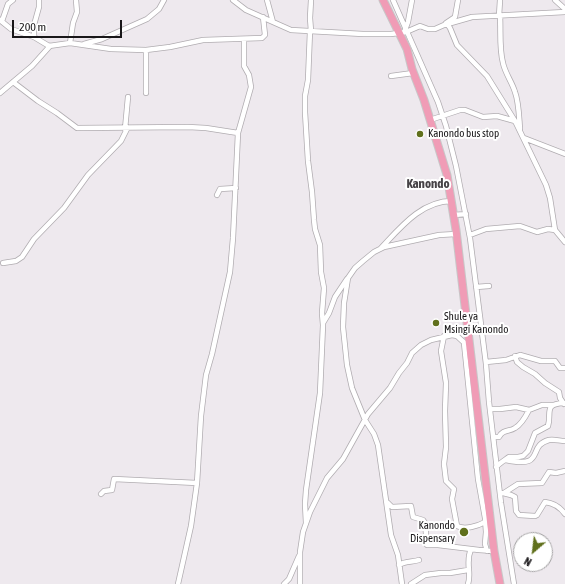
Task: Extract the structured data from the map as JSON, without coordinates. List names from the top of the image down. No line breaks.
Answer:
{"districts":["Kanondo"],"places":["Kanondo bus stop","Shule ya Msingi Kanondo","Kanondo Dispensary"],"scale_bar":"200 m","north":"bottom left"}
